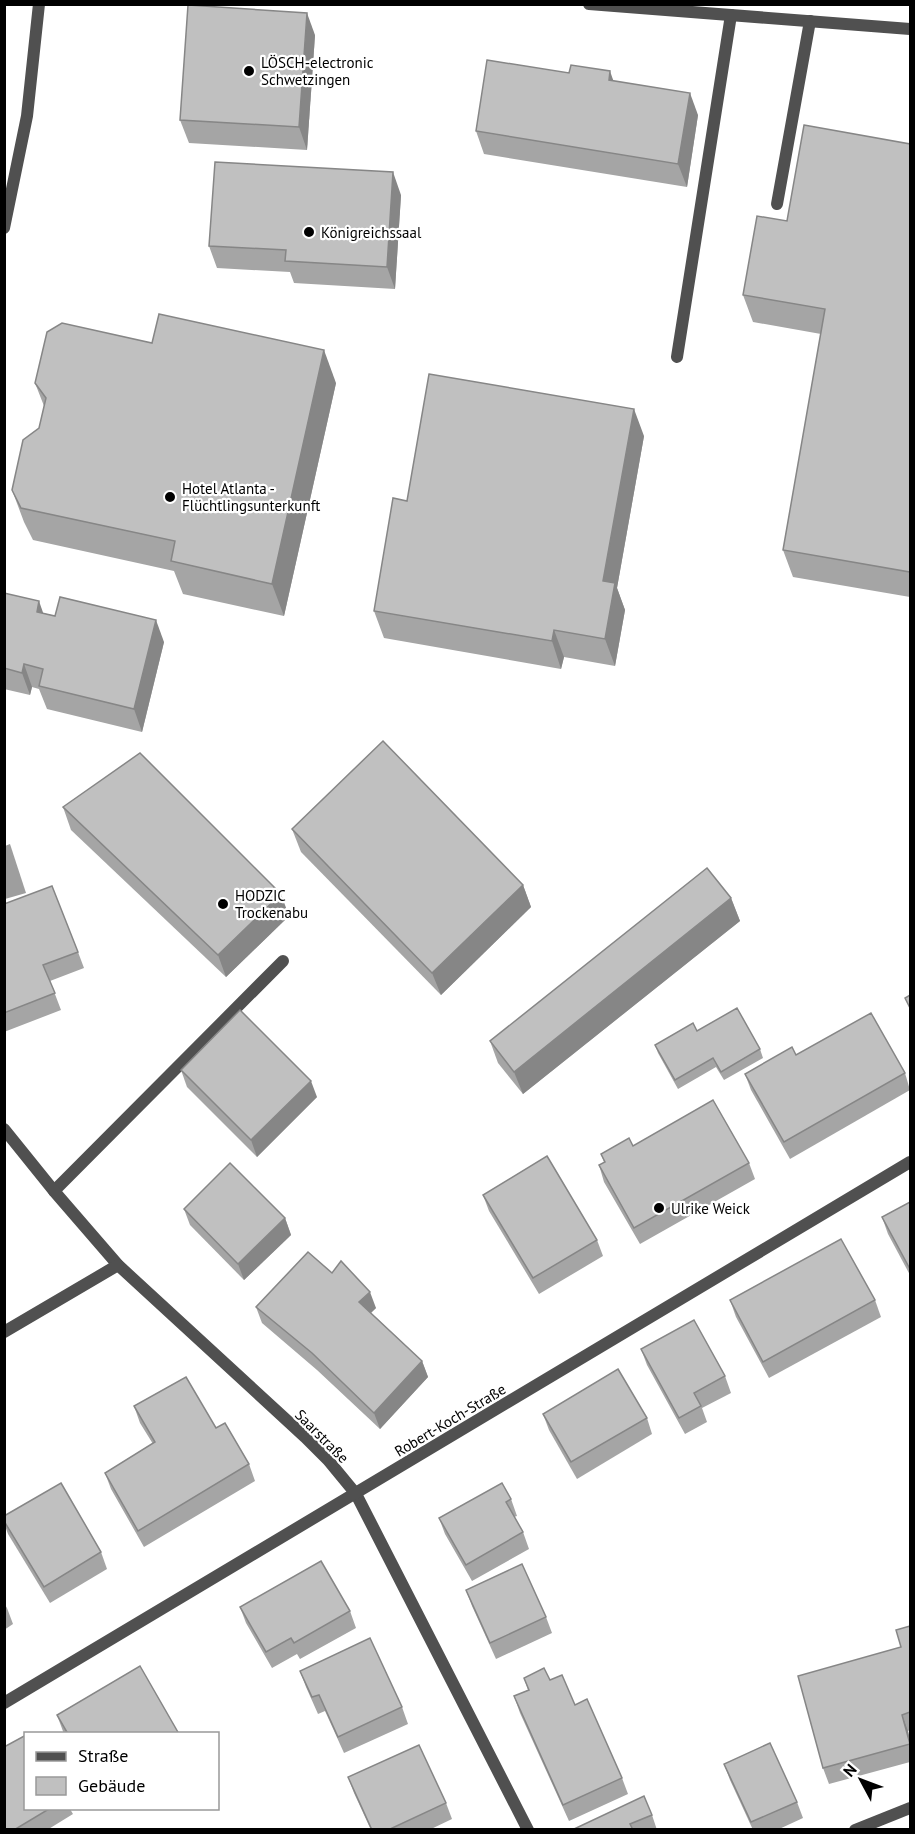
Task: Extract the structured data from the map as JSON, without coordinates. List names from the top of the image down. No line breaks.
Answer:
{"streets":{"street":["Robert-Koch-Straße","Saarstraße"]},"crossings":[["Robert-Koch-Straße","Saarstraße"]],"places":["LÖSCH-electronic Schwetzingen","Königreichssaal","Hotel Atlanta - Flüchtlingsunterkunft","HODZIC Trockenabu","Ulrike Weick"],"legend":["Straße","Gebäude"],"north":"top left"}
